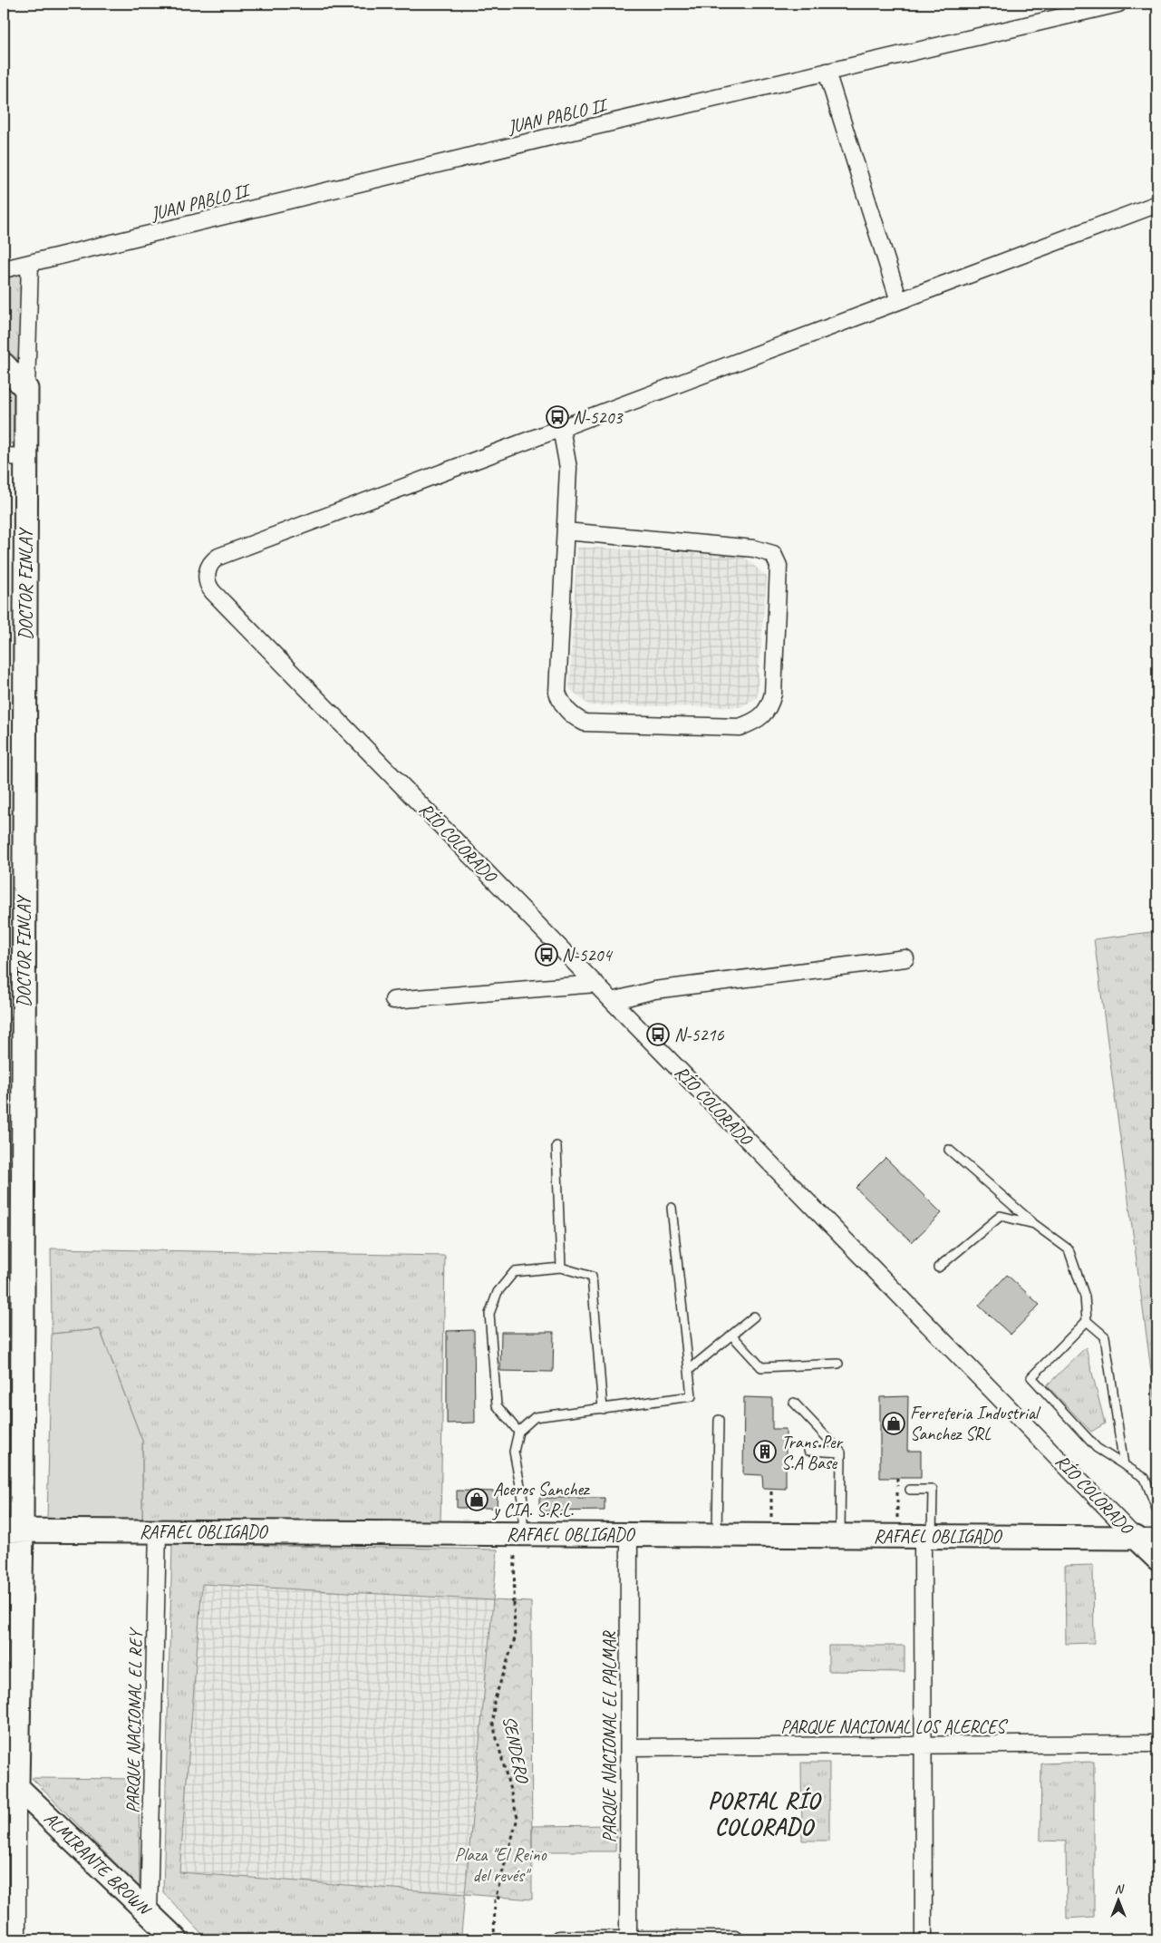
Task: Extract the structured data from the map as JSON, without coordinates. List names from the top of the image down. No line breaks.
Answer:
{"streets":{"street":["JUAN PABLO II","DOCTOR FINLAY","RÍO COLORADO","RAFAEL OBLIGADO","PARQUE NACIONAL EL REY","PARQUE NACIONAL LOS ALERCES","PARQUE NACIONAL EL PALMAR","ALMIRANTE BROWN"],"path":["SENDERO"]},"crossings":[["JUAN PABLO II","DOCTOR FINLAY"],["DOCTOR FINLAY","RAFAEL OBLIGADO"],["DOCTOR FINLAY","ALMIRANTE BROWN"],["RÍO COLORADO","RAFAEL OBLIGADO"],["RAFAEL OBLIGADO","PARQUE NACIONAL EL REY"],["RAFAEL OBLIGADO","PARQUE NACIONAL EL PALMAR"],["RAFAEL OBLIGADO","SENDERO"],["PARQUE NACIONAL EL REY","ALMIRANTE BROWN"],["PARQUE NACIONAL LOS ALERCES","PARQUE NACIONAL EL PALMAR"]],"districts":["PORTAL RÍO COLORADO"],"parks":["Plaza \"El Reino del revés\""],"places":{"bus stop":["N-5203","N-5204","N-5216"],"shop":["Ferreteria Industrial Sanchez SRL","Aceros Sanchez y CIA. S.R.L."],"building":["Trans Per S.A Base"]},"north":"top"}
